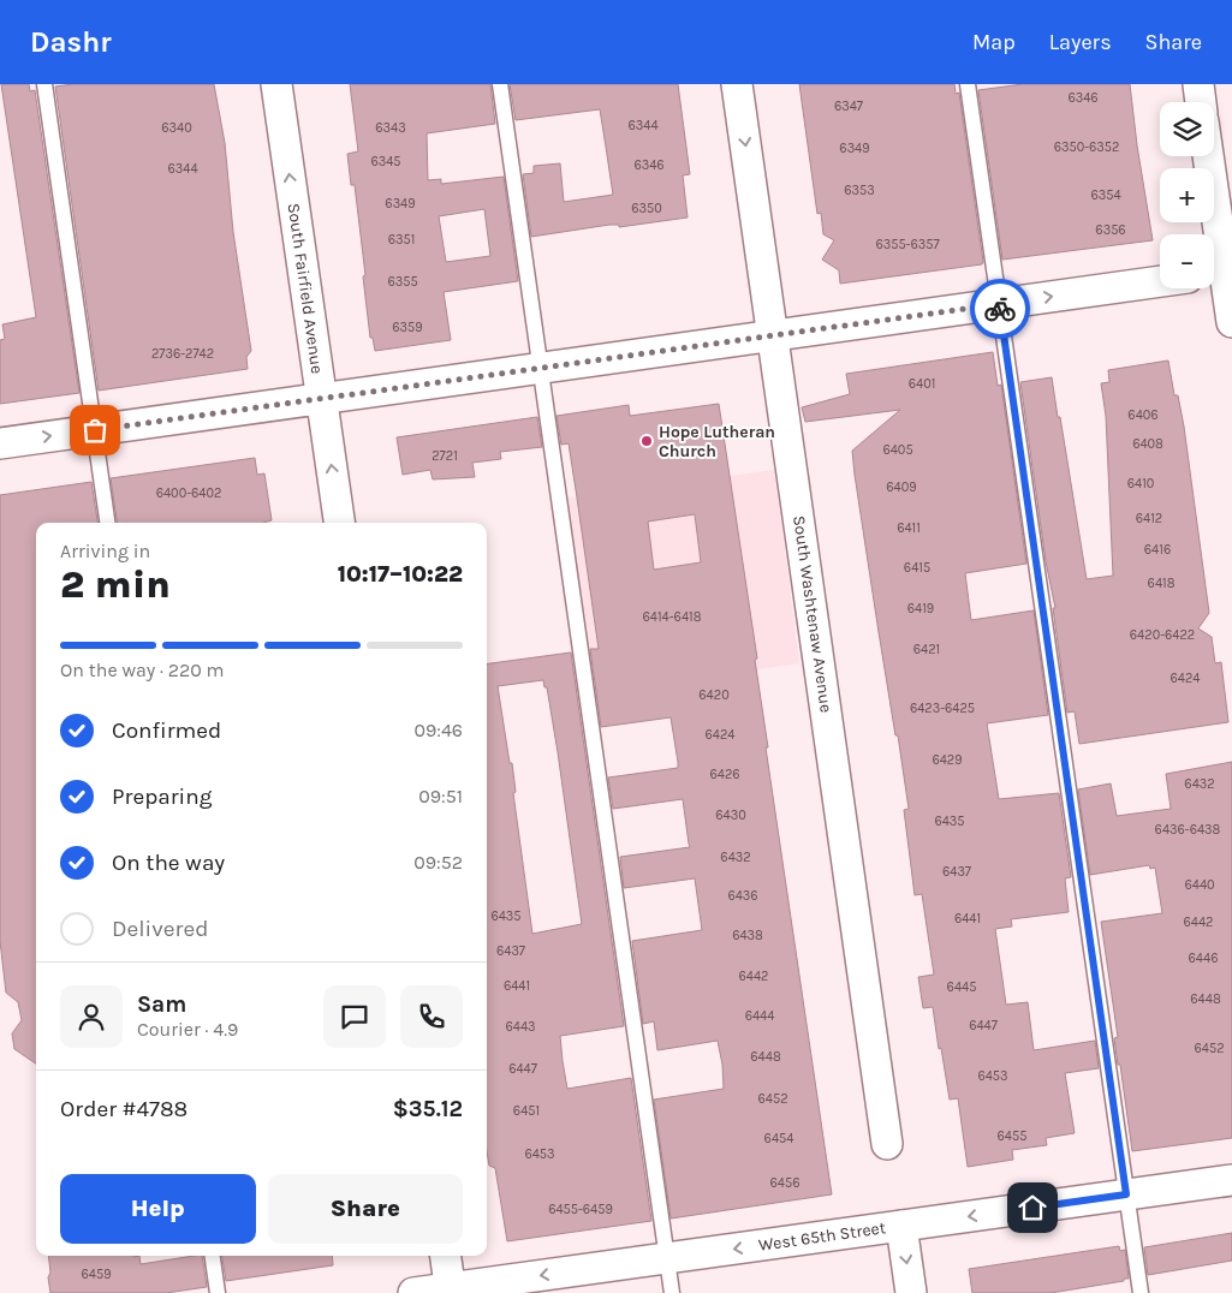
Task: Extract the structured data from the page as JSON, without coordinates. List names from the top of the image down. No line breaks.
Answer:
{"streets":{"street":["South Fairfield Avenue","South Washtenaw Avenue","West 65th Street"]},"one_way":["South Fairfield Avenue","West 65th Street"],"places":["Hope Lutheran Church"],"house_numbers":["6346","6347","6344","6340","6343","6350-6352","6349","6345","6346","6344","6353","6354","6349","6350","6356","6351","6355-6357","6355","6359","2736-2742","6401","6406","6408","6405","2721","6410","6409","6400-6402","6412","6411","6416","6415","6418","6419","6414-6418","6420-6422","6421","6424","6420","6423-6425","6424","6429","6426","6432","6430","6435","6436-6438","6432","6437","6440","6436","6435","6441","6442","6438","6437","6446","6442","6441","6445","6448","6444","6447","6443","6452","6448","6447","6453","6452","6451","6455","6454","6453","6456","6455-6459","6459"],"page":{"header":"Dashr","nav":["Map","Layers","Share"],"map_buttons":["+","−"],"heading":["2 min","Arriving in","10:17–10:22"],"panel":["Sam","Courier · 4.9","Order #4788","$35.12"],"bar":"On the way · 220 m","list":[["Confirmed","09:46"],["Preparing","09:51"],["On the way","09:52"],"Delivered"],"buttons":["Help","Share"]}}
